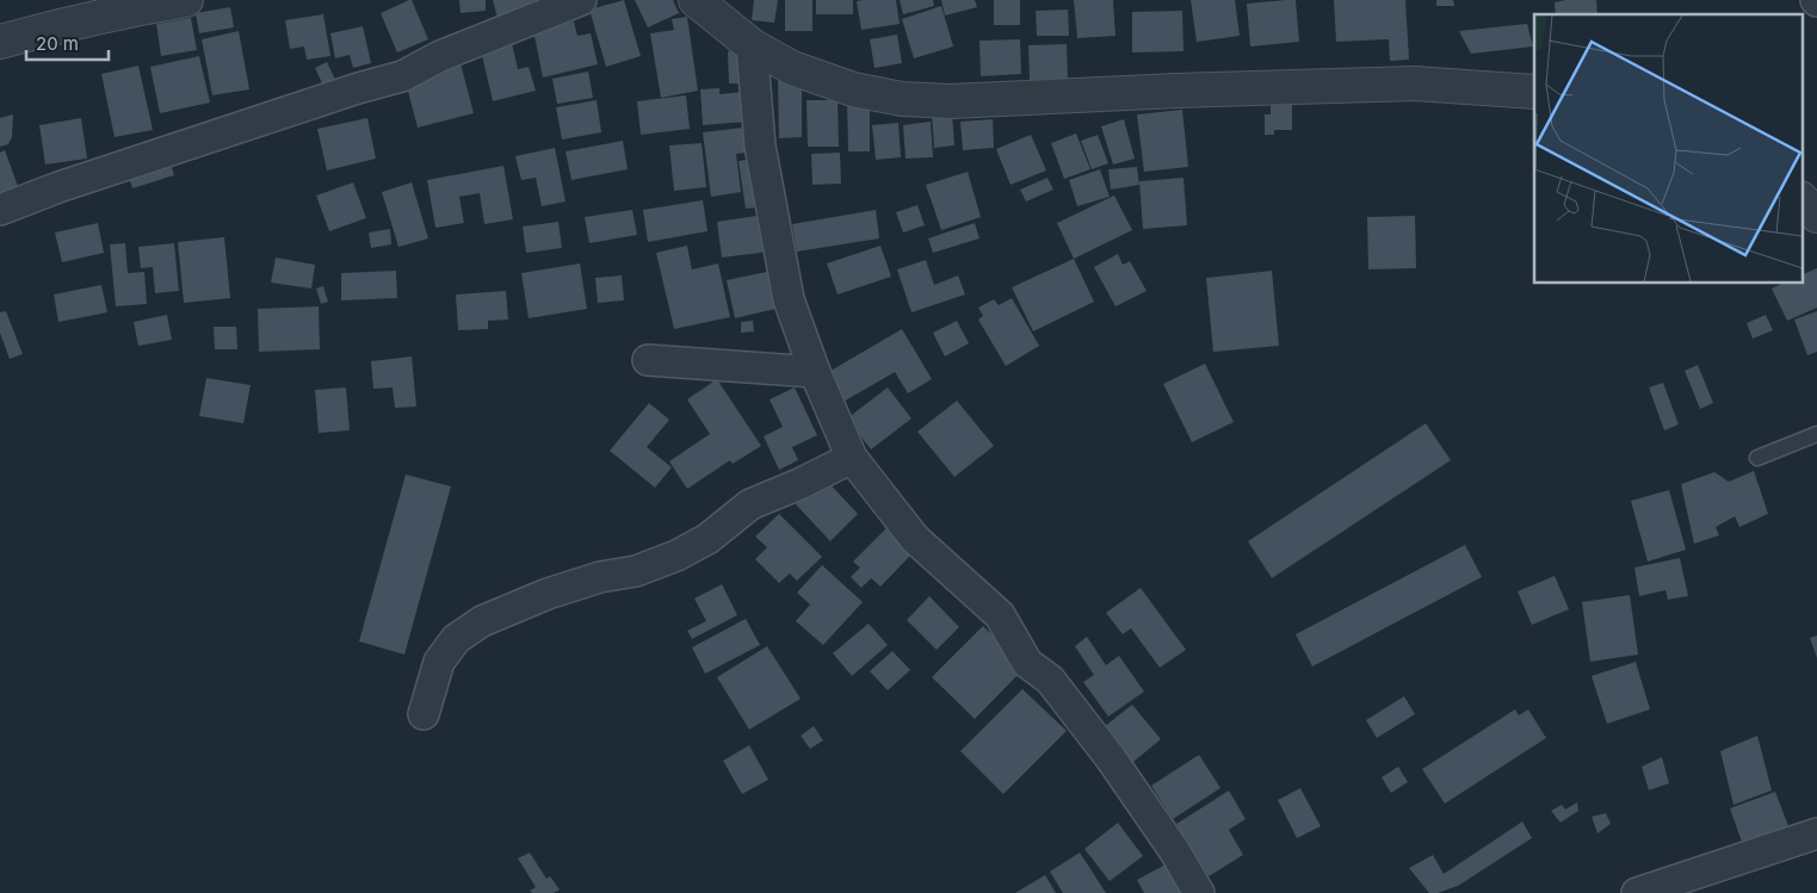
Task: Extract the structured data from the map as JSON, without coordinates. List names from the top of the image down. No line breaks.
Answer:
{"scale_bar":"20 m"}
